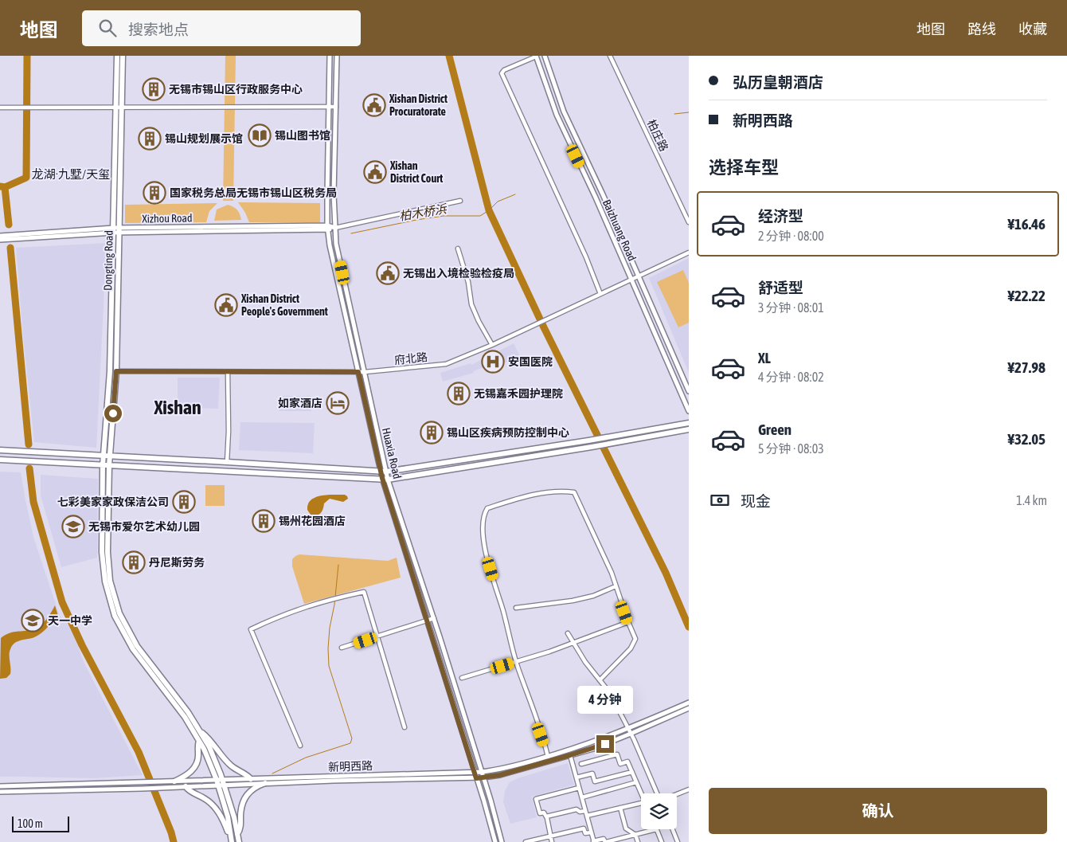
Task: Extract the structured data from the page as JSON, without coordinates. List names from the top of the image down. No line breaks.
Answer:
{"streets":{"main road":["Dongting Road"],"street":["柏庄路","Xizhou Road","Baizhuang Road","府北路","Huaxia Road","新明西路"]},"crossings":[["Xizhou Road","Dongting Road"],["Xizhou Road","Huaxia Road"],["Baizhuang Road","府北路"],["Dongting Road","府北路"],["Dongting Road","新明西路"],["府北路","Huaxia Road"],["Huaxia Road","新明西路"]],"districts":["龙湖·九墅/天玺","Xishan"],"water":["柏木桥浜"],"places":{"building":["无锡市锡山区行政服务中心","锡山规划展示馆","国家税务总局无锡市锡山区税务局","无锡嘉禾园护理院","锡山区疾病预防控制中心","七彩美家家政保洁公司","锡州花园酒店","丹尼斯劳务"],"public building":["Xishan District Procuratorate","Xishan District Court","无锡出入境检验检疫局","Xishan District People's Government"],"library":["锡山图书馆"],"hospital":["安国医院"],"hotel":["如家酒店"],"school or university":["无锡市爱尔艺术幼儿园","天一中学"]},"scale_bar":"100 m","page":{"header":"地图","search":"搜索地点","nav":["地图","路线","收藏"],"banner":["弘历皇朝酒店","新明西路"],"heading":"选择车型","list":[{"name":"经济型","note":"2 分钟 · 08:00","value":"¥16.46"},{"name":"舒适型","note":"3 分钟 · 08:01","value":"¥22.22"},{"name":"XL","note":"4 分钟 · 08:02","value":"¥27.98"},{"name":"Green","note":"5 分钟 · 08:03","value":"¥32.05"}],"pay":["现金","1.4 km"],"bubble":"4 分钟","buttons":"确认","scale":"100 m"}}
